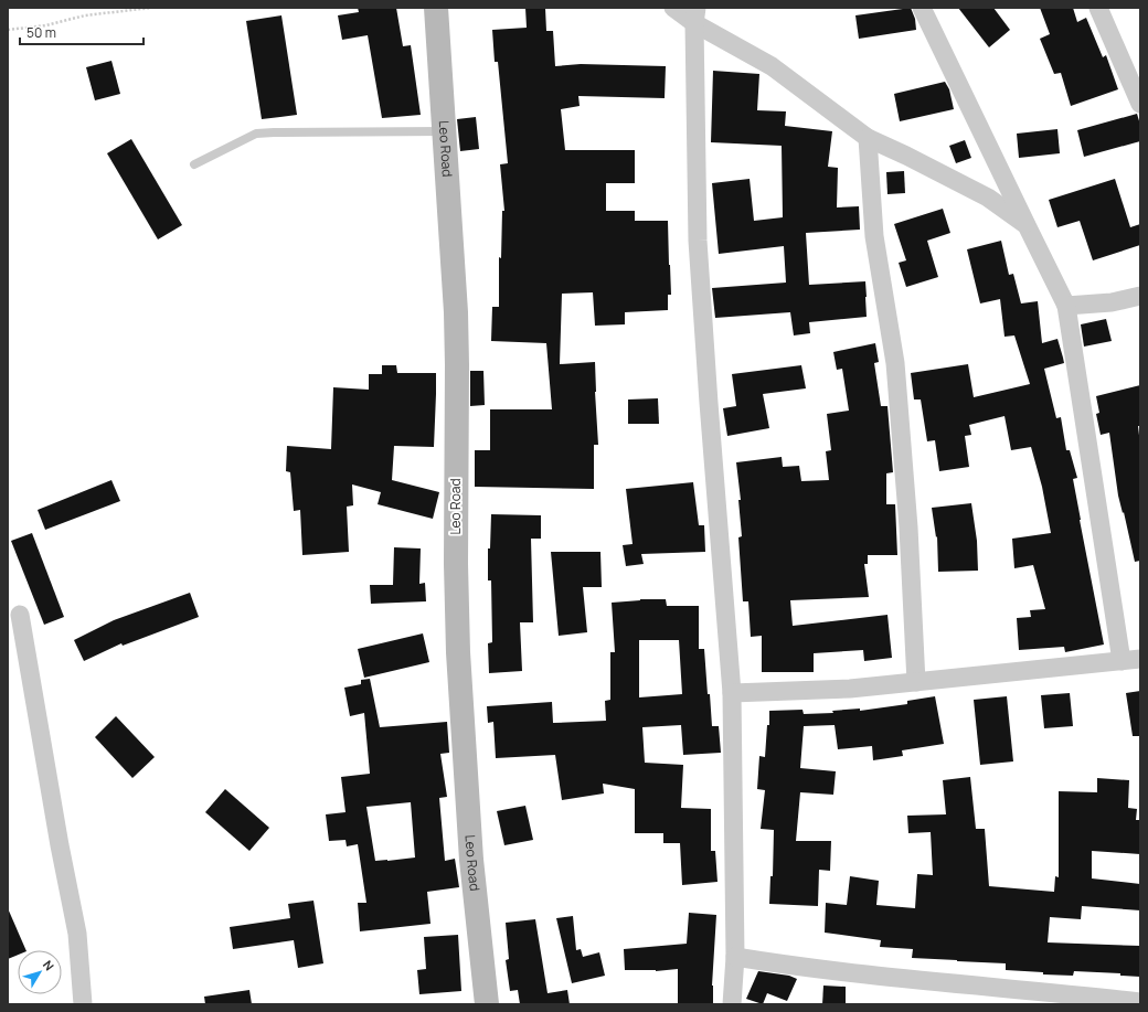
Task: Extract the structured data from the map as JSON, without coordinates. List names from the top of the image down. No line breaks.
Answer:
{"streets":{"street":["Leo Road"]},"scale_bar":"50 m","north":"top right"}
